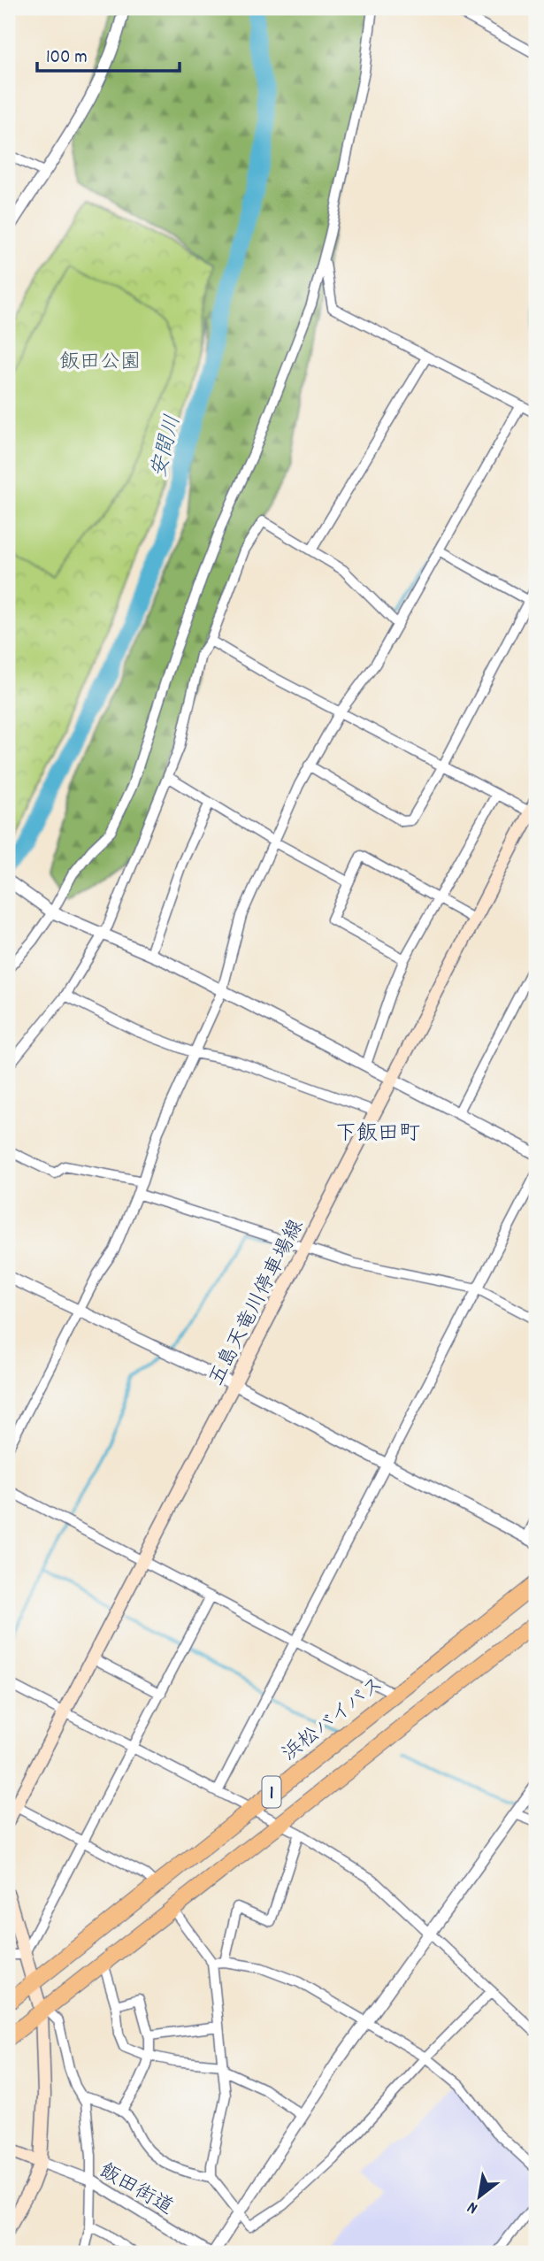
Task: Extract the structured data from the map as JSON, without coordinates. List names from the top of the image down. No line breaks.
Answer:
{"streets":{"highway":["浜松バイパス","1"],"main road":["五島天竜川停車場線"],"street":["飯田街道"]},"districts":["下飯田町"],"water":["安間川"],"parks":["飯田公園"],"scale_bar":"100 m","north":"bottom left"}
